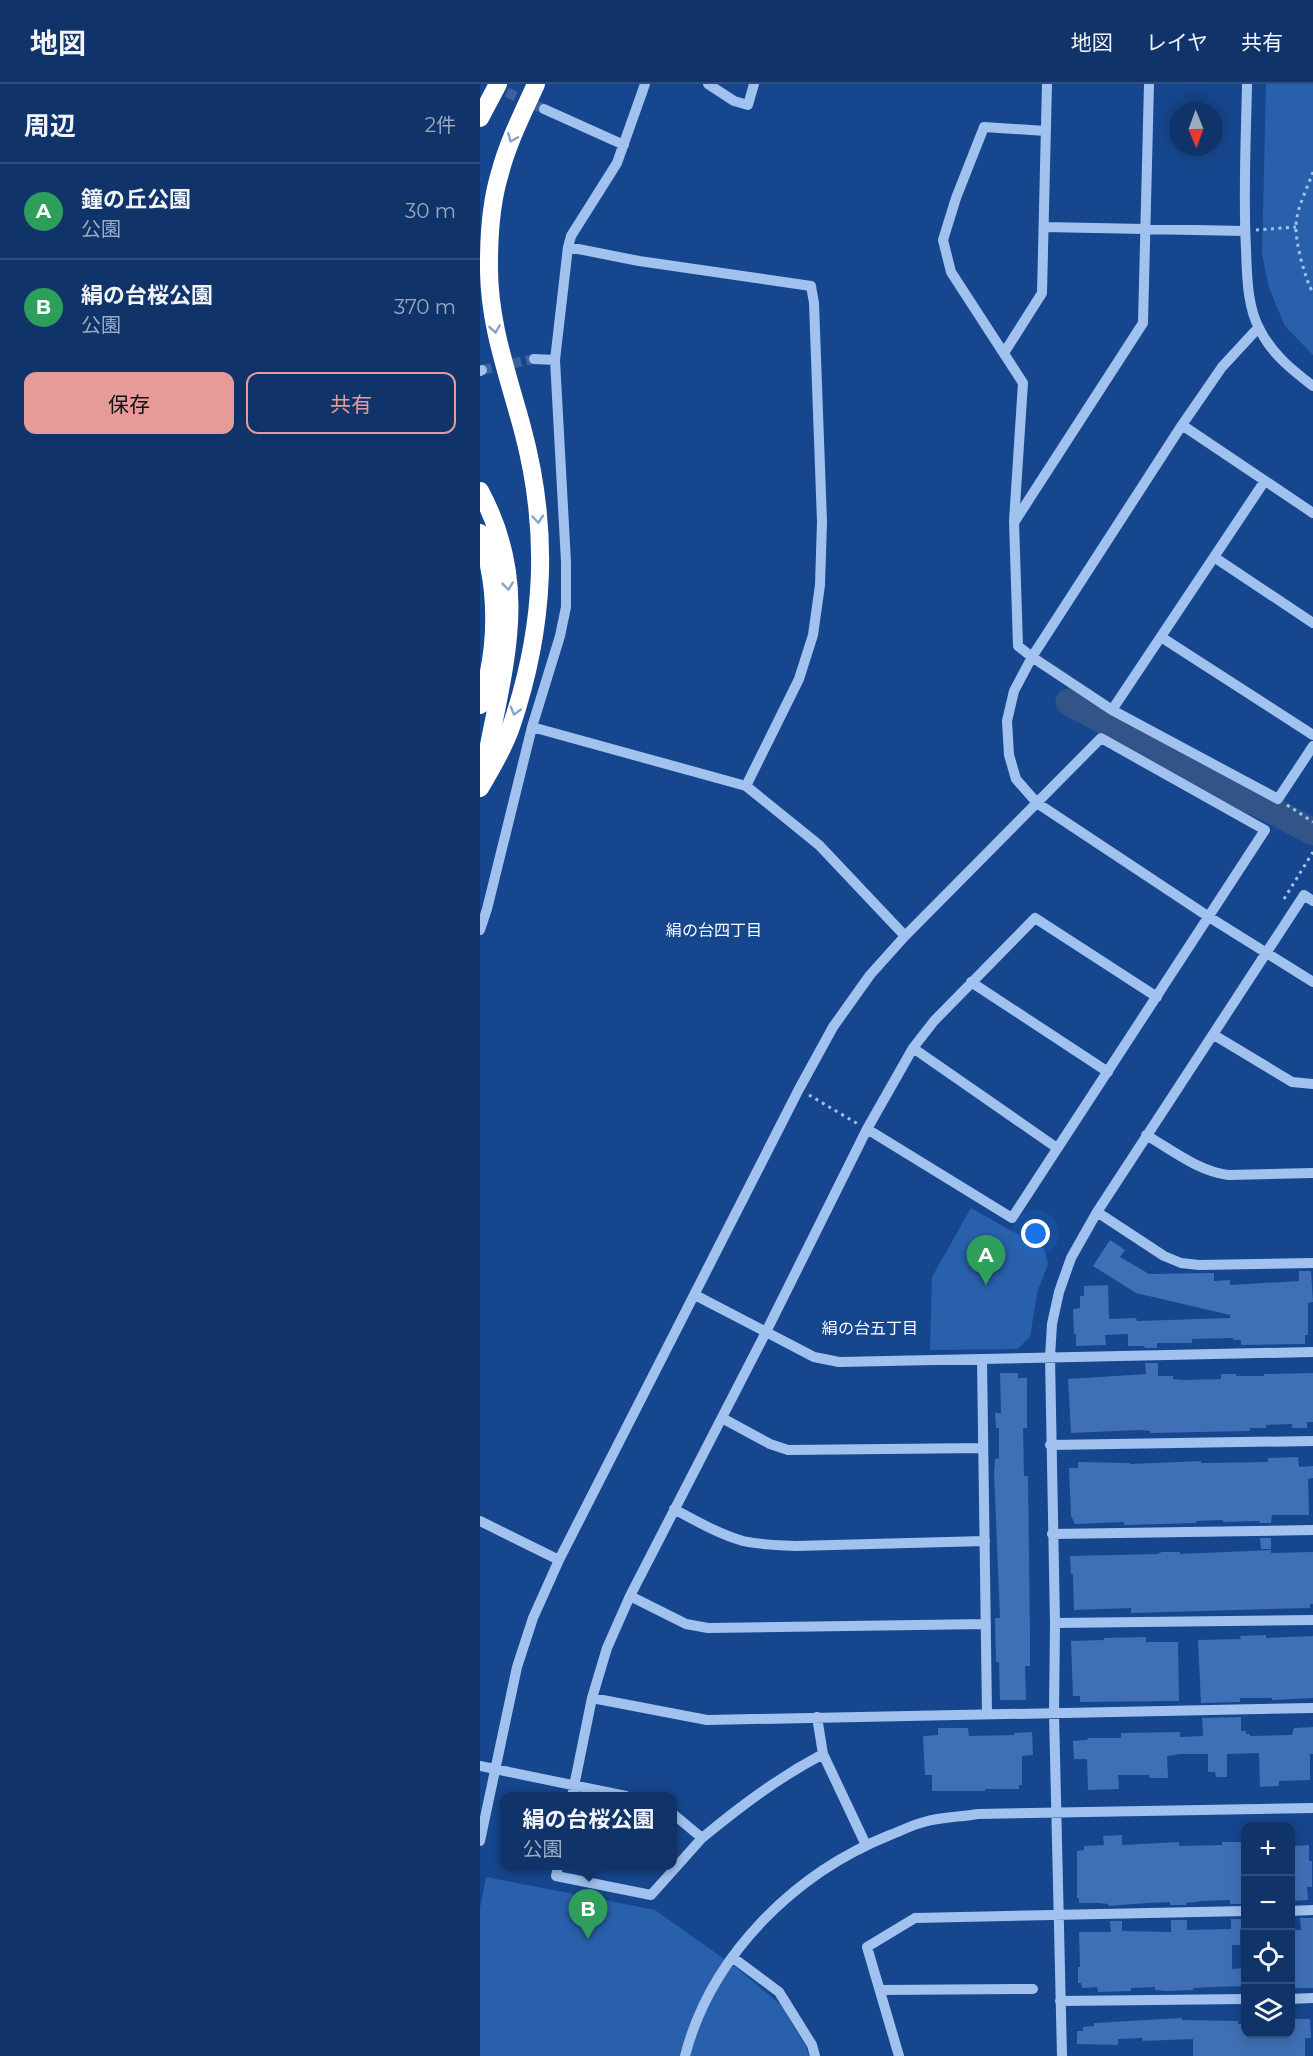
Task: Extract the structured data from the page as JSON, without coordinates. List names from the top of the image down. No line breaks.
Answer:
{"districts":["絹の台四丁目","絹の台五丁目"],"north":"bottom","page":{"header":"地図","nav":["地図","レイヤ","共有"],"heading":["周辺","2件"],"list":[{"mark":"A","name":"鐘の丘公園","note":"公園","value":"30 m"},{"mark":"B","name":"絹の台桜公園","note":"公園","value":"370 m"}],"buttons":["保存","共有"],"pins":["A","B"],"popup":["絹の台桜公園","公園"],"map_buttons":["+","−"]}}
